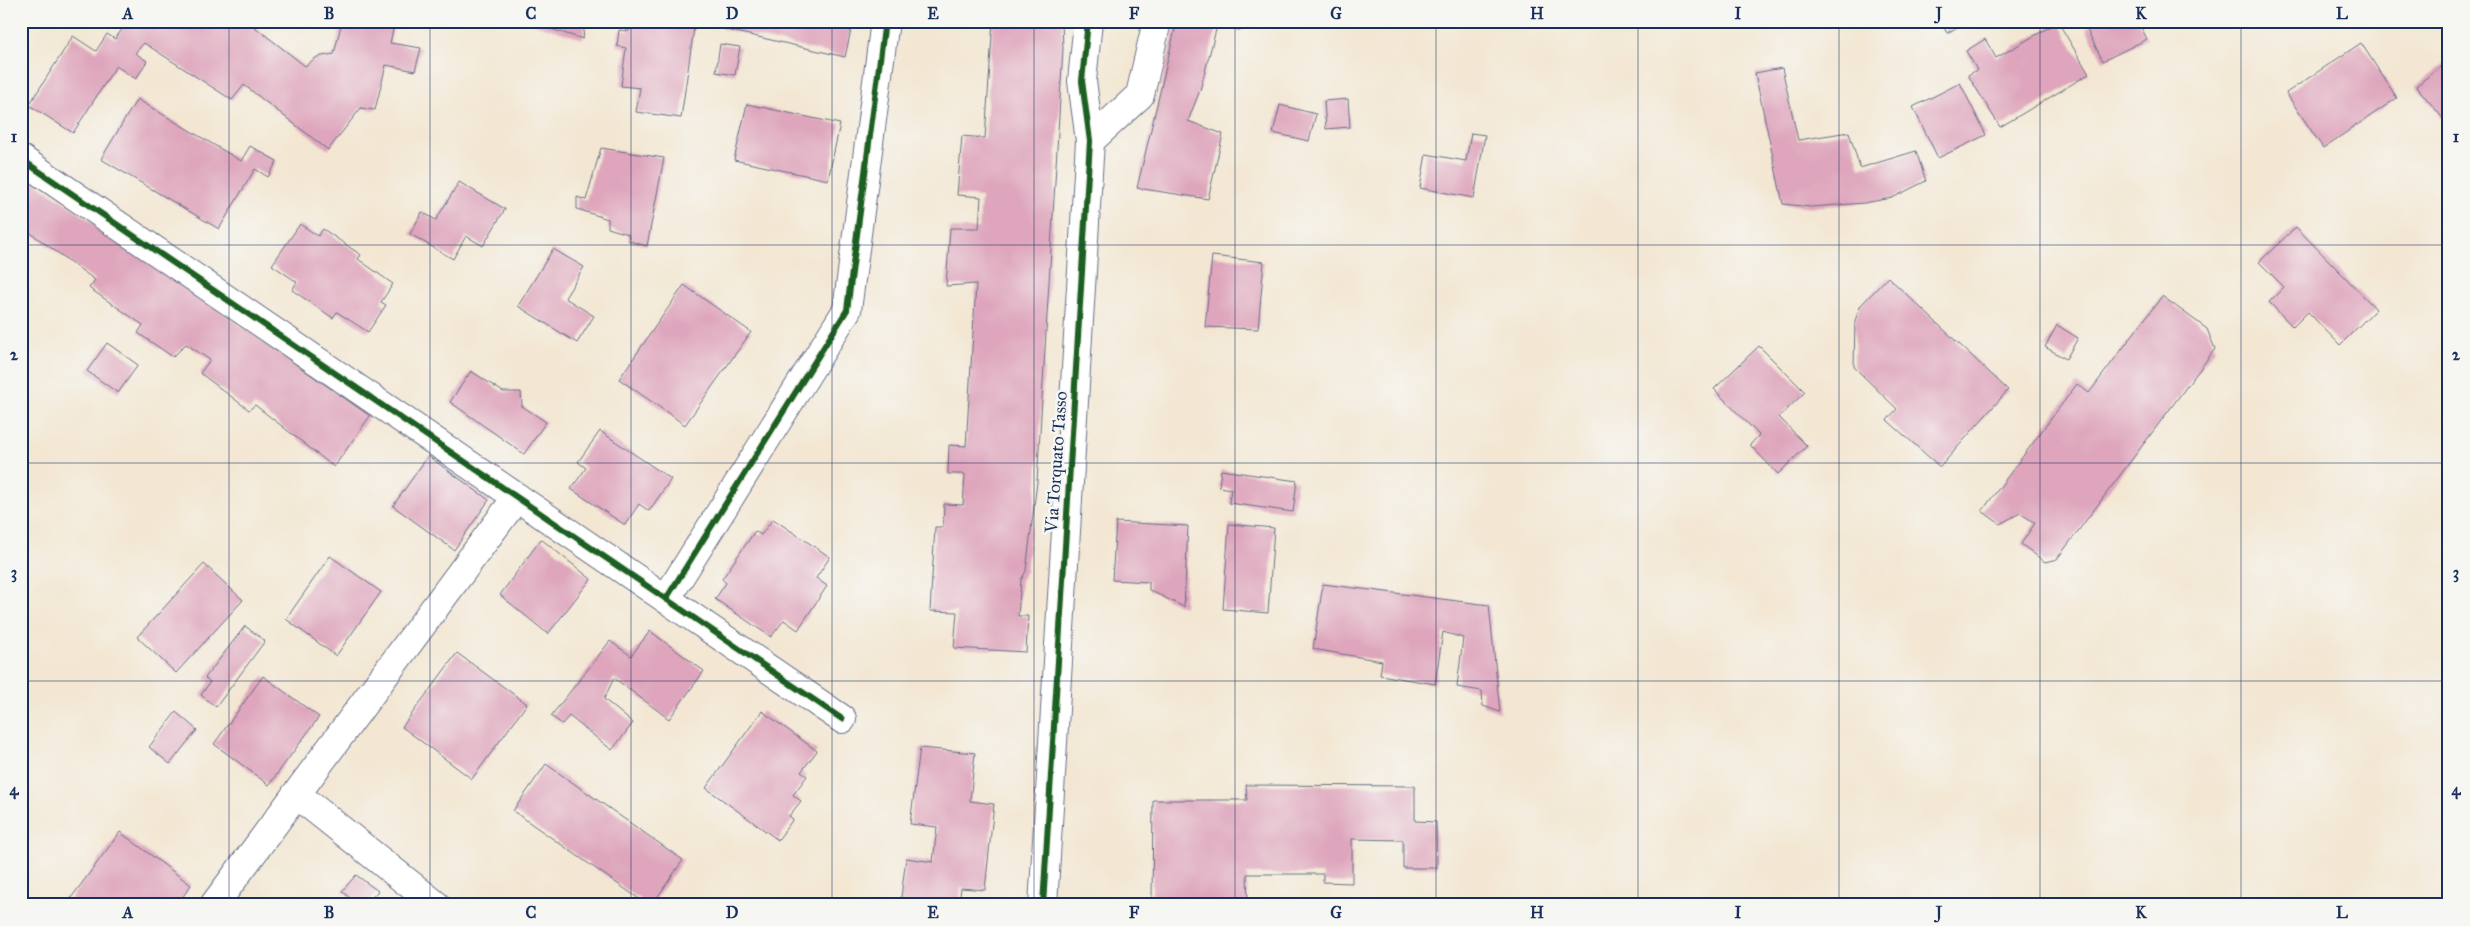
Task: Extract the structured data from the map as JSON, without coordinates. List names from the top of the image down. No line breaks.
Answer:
{"streets":{"street":["Via Torquato Tasso"]},"grid":{"columns":["A","B","C","D","E","F","G","H","I","J","K","L"],"rows":["1","2","3","4"]}}
